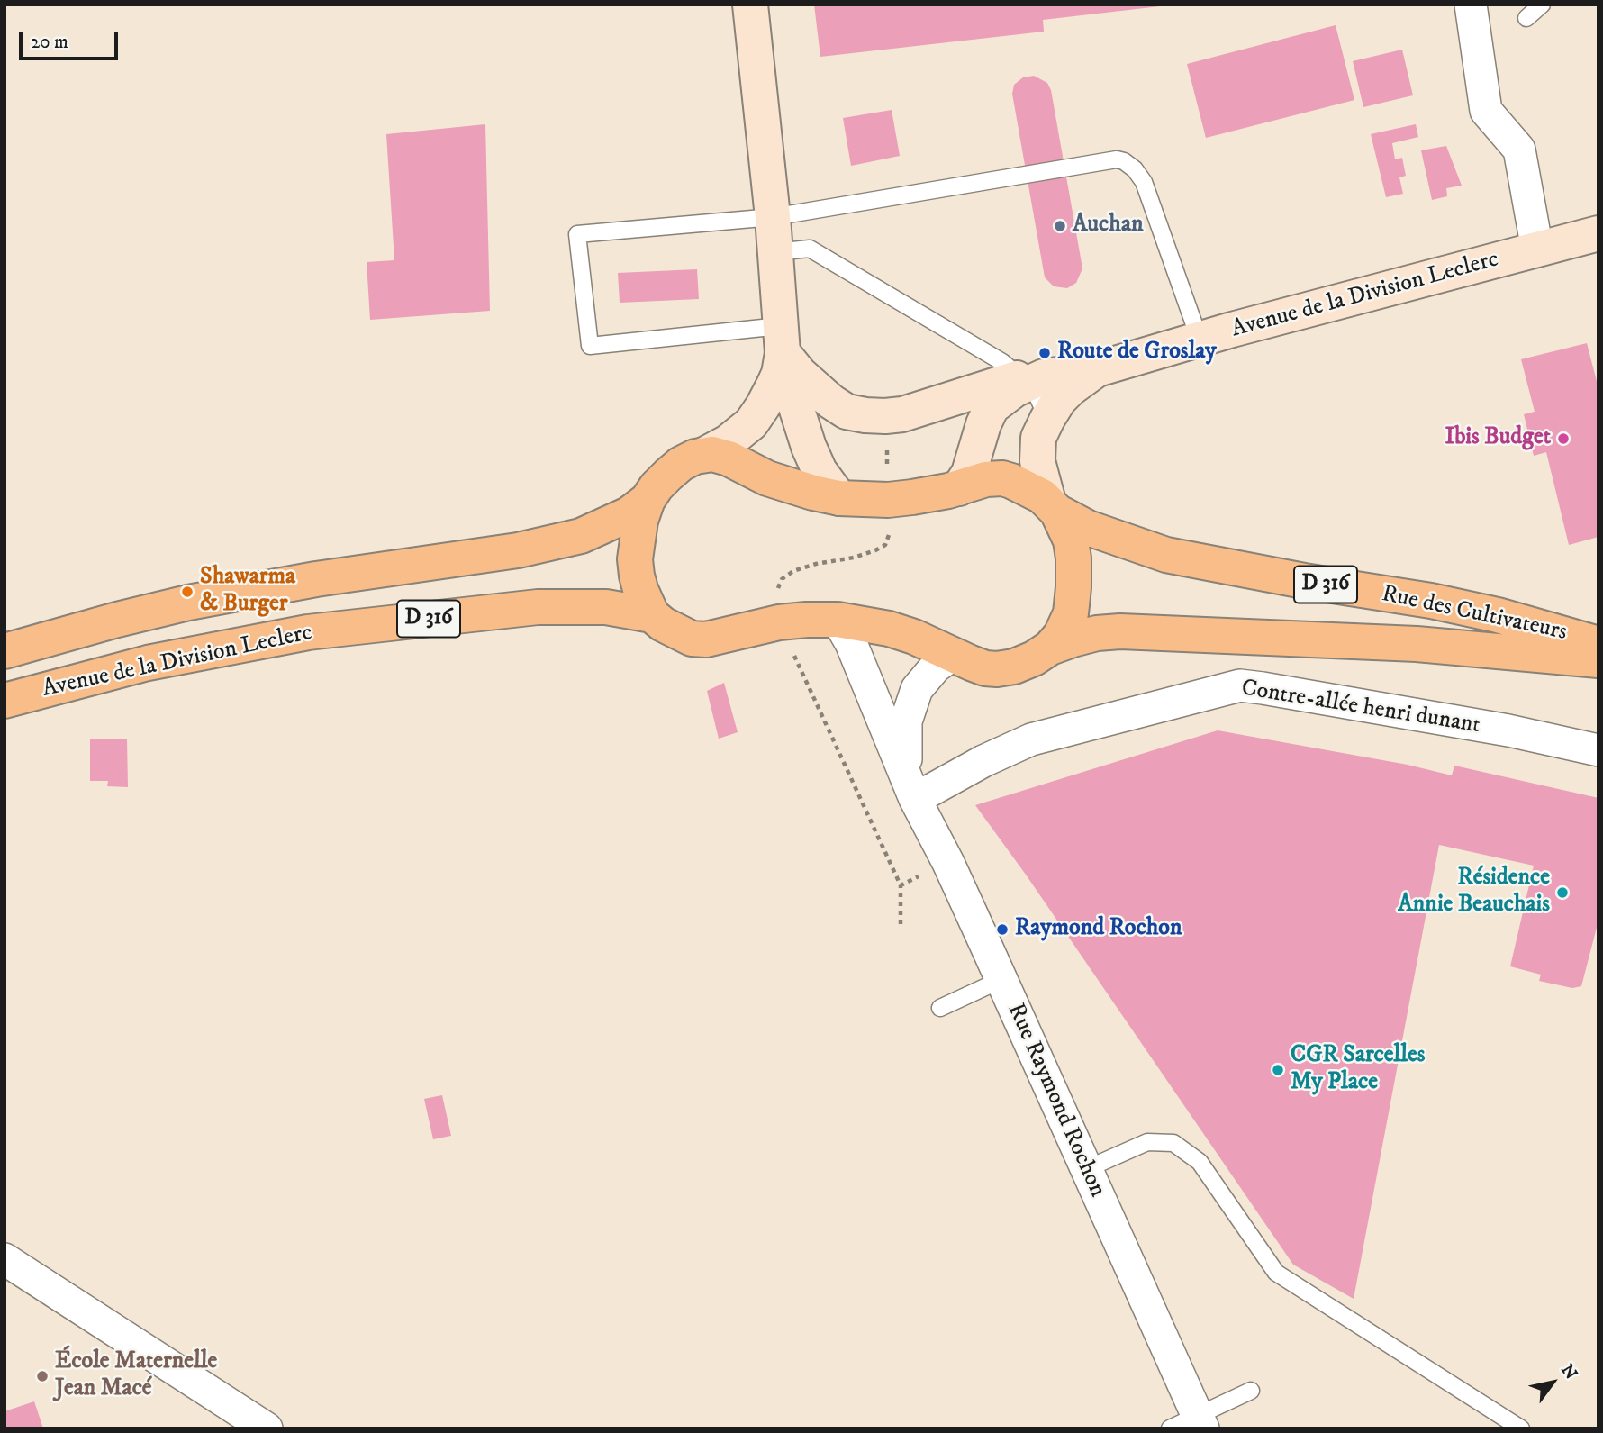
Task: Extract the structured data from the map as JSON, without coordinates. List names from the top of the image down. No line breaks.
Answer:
{"streets":{"main road":["Avenue de la Division Leclerc","D 316","Rue des Cultivateurs"],"street":["Contre-allée henri dunant","Rue Raymond Rochon"]},"crossings":[["Avenue de la Division Leclerc","Rue des Cultivateurs"],["Rue des Cultivateurs","Rue Raymond Rochon"],["Contre-allée henri dunant","Rue Raymond Rochon"]],"places":["Auchan","Route de Groslay","Ibis Budget","Shawarma & Burger","Résidence Annie Beauchais","Raymond Rochon","CGR Sarcelles My Place","École Maternelle Jean Macé"],"scale_bar":"20 m","north":"top right"}
